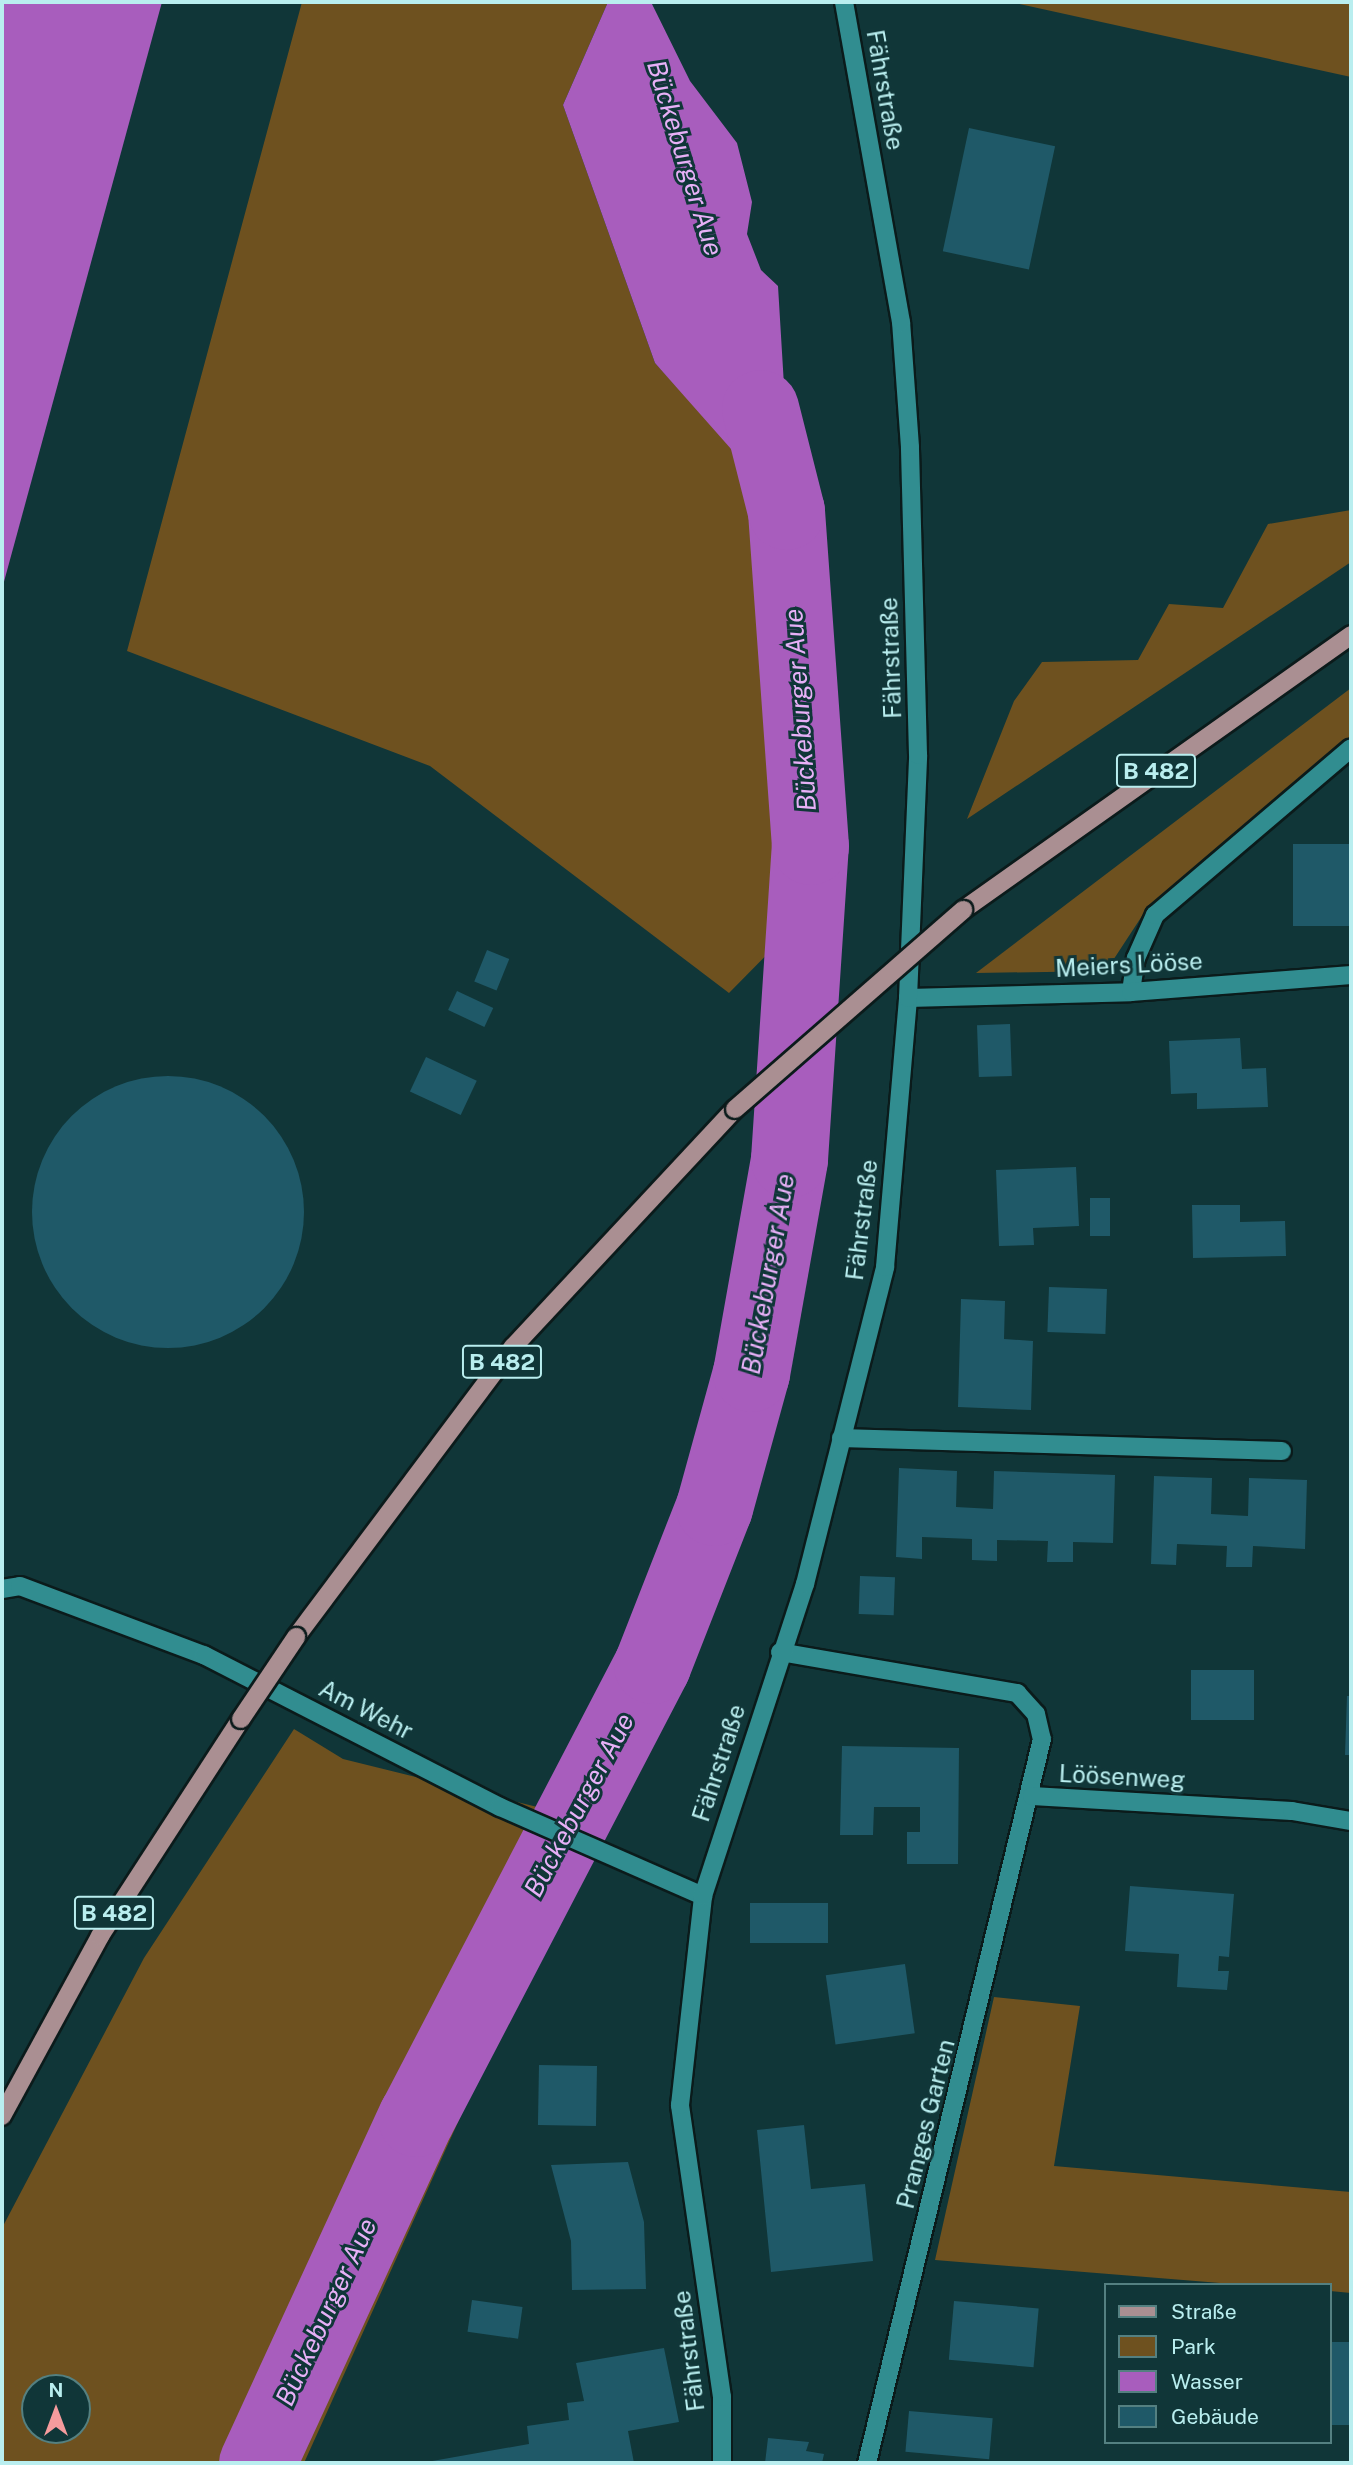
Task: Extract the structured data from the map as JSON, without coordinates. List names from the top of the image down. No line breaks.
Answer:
{"streets":{"main road":["B 482"],"street":["Fährstraße","Meiers Lööse","Am Wehr","Löösenweg","Pranges Garten"]},"crossings":[["Fährstraße","Meiers Lööse"],["Fährstraße","Am Wehr"],["Fährstraße","Löösenweg"],["Löösenweg","Pranges Garten"]],"water":["Bückeburger Aue"],"legend":["Straße","Park","Wasser","Gebäude"],"north":"top"}
